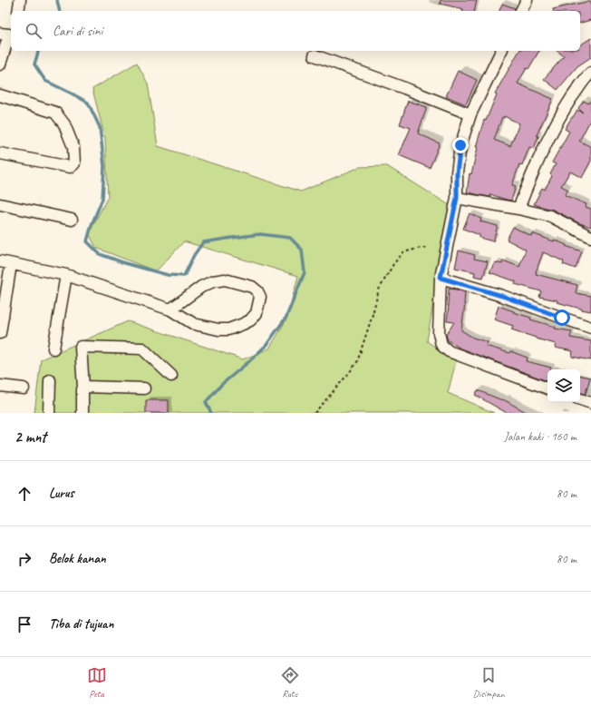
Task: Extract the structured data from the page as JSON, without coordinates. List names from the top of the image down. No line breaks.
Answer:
{"page":{"search":"Cari di sini","heading":["2 mnt","Jalan kaki · 160 m"],"list":[["Lurus","80 m"],["Belok kanan","80 m"],"Tiba di tujuan"],"nav":["Peta","Rute","Disimpan"]}}
